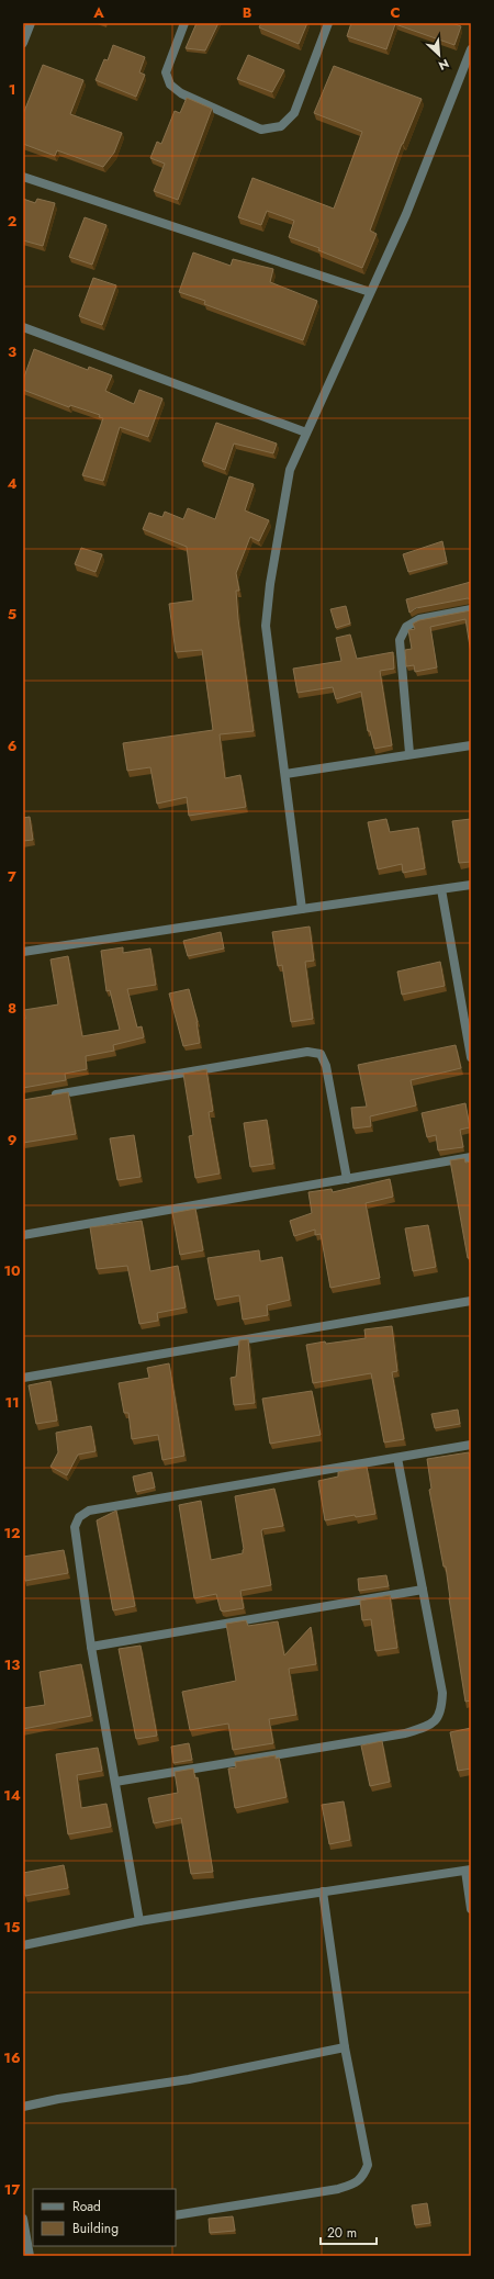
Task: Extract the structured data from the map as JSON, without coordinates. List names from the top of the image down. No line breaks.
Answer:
{"legend":["Road","Building"],"scale_bar":"20 m","north":"bottom right","grid":{"columns":["A","B","C"],"rows":["1","2","3","4","5","6","7","8","9","10","11","12","13","14","15","16","17"]}}
